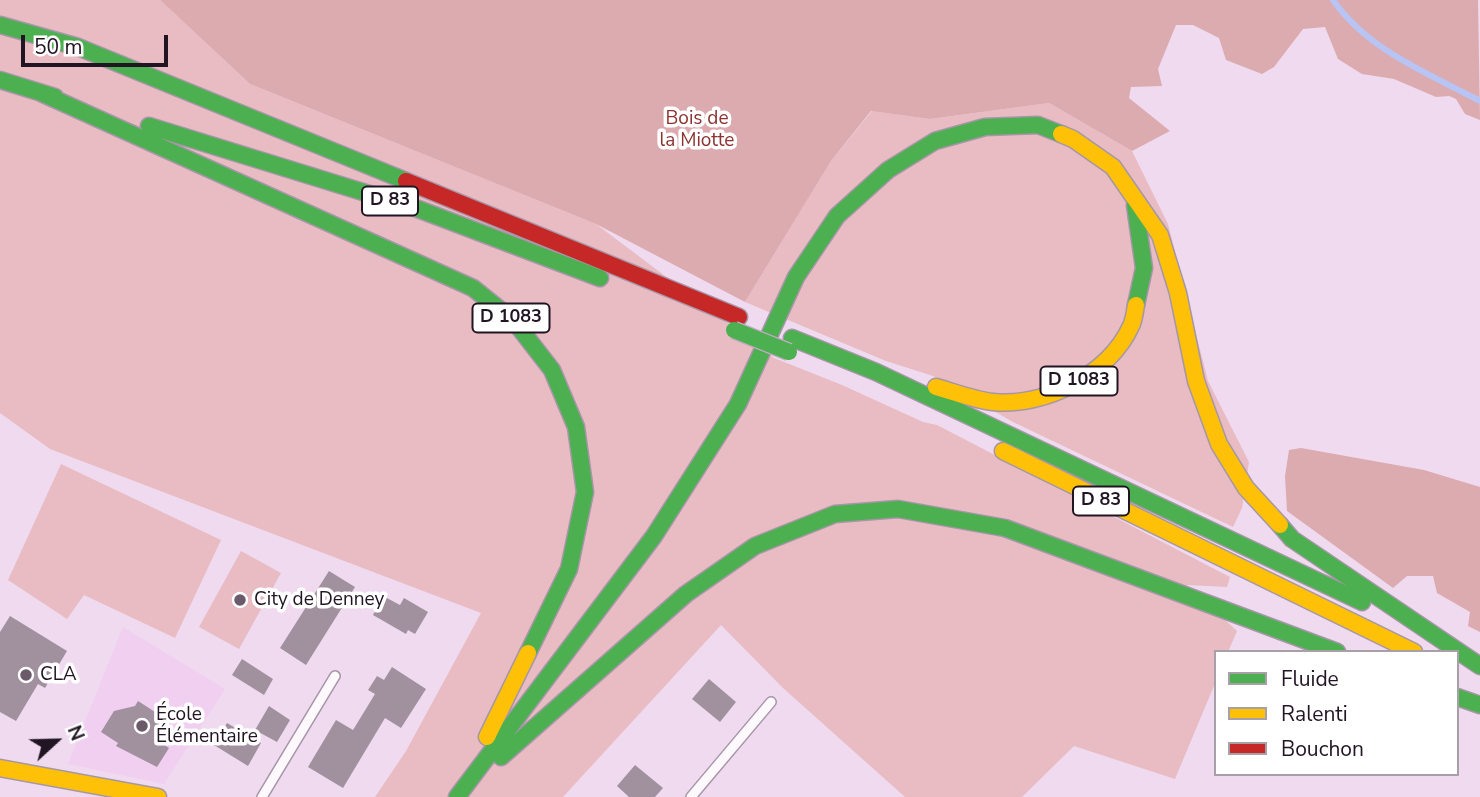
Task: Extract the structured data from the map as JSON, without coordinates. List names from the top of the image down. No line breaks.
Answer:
{"streets":{"main road":["D 83","D 1083"]},"crossings":[["D 83","D 1083"]],"parks":["Bois de la Miotte"],"places":["City de Denney","CLA","École Élémentaire"],"legend":["Fluide","Ralenti","Bouchon"],"scale_bar":"50 m","north":"right"}
